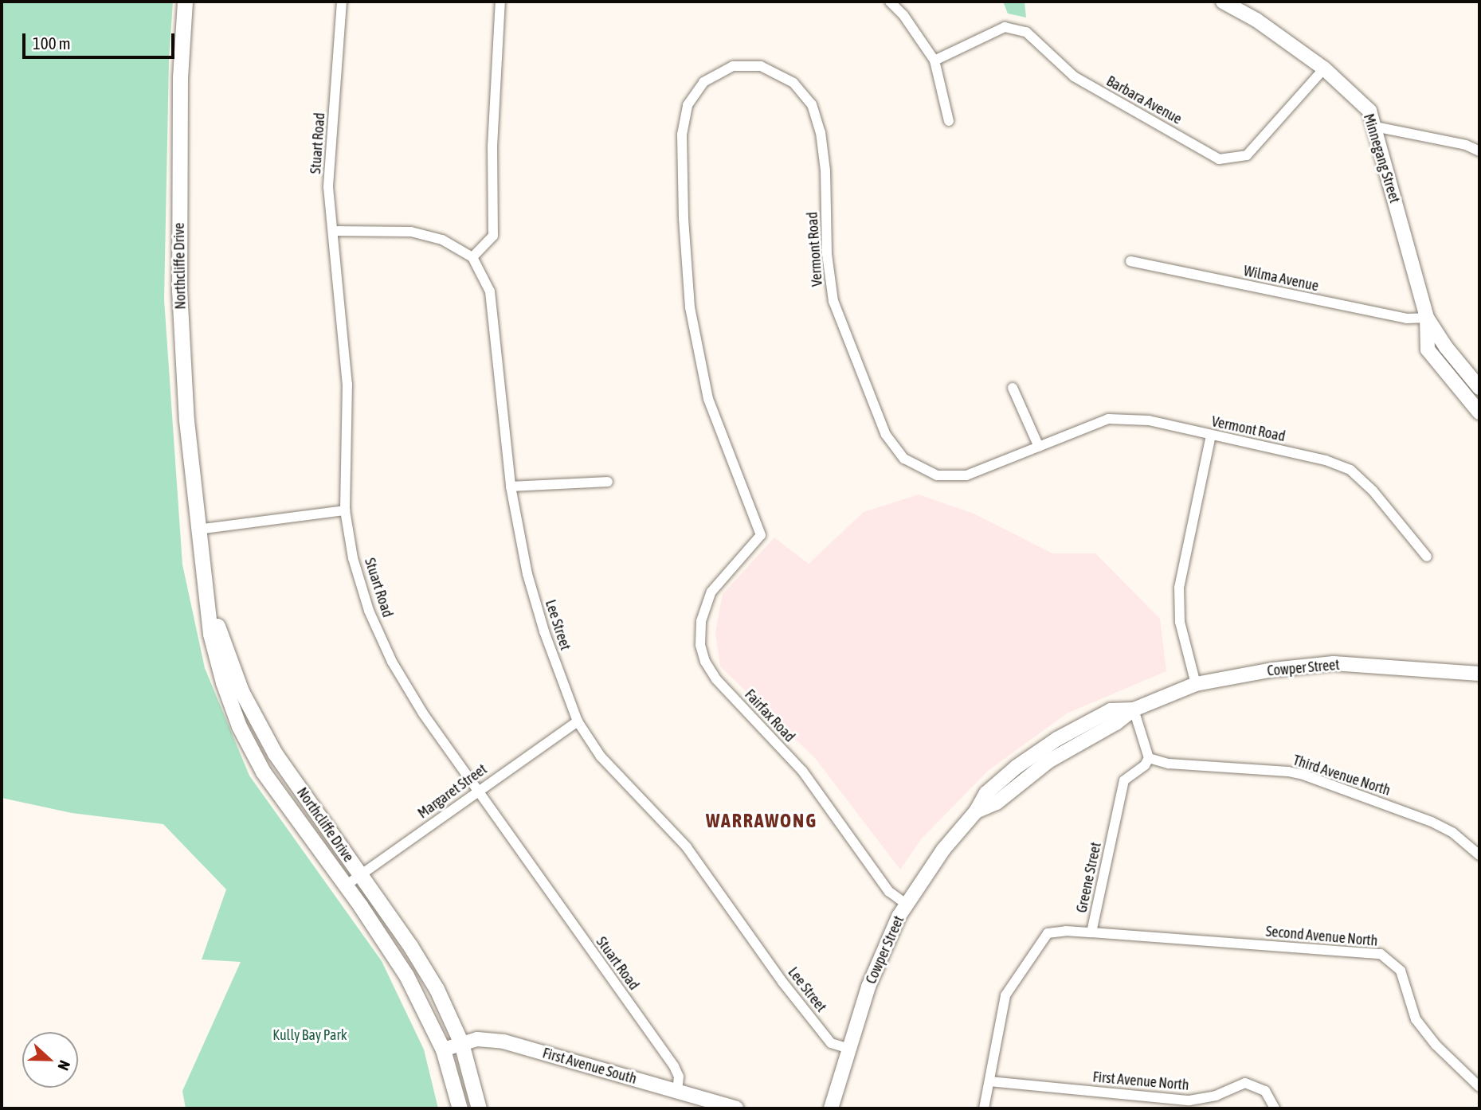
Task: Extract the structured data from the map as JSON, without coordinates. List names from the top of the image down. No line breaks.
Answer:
{"streets":{"main road":["Minnegang Street","Northcliffe Drive","Cowper Street","First Avenue South"],"street":["Barbara Avenue","Stuart Road","Vermont Road","Wilma Avenue","Lee Street","Fairfax Road","Third Avenue North","Margaret Street","Greene Street","Second Avenue North","First Avenue North"]},"crossings":[["Barbara Avenue","Minnegang Street"],["Stuart Road","Margaret Street"],["Stuart Road","First Avenue South"],["Minnegang Street","Wilma Avenue"],["Vermont Road","Fairfax Road"],["Northcliffe Drive","Margaret Street"],["Northcliffe Drive","First Avenue South"],["Lee Street","Cowper Street"],["Lee Street","Margaret Street"],["Cowper Street","Fairfax Road"],["Third Avenue North","Greene Street"],["Greene Street","Second Avenue North"],["Greene Street","First Avenue North"]],"districts":["WARRAWONG"],"parks":["Kully Bay Park"],"scale_bar":"100 m","north":"right"}
